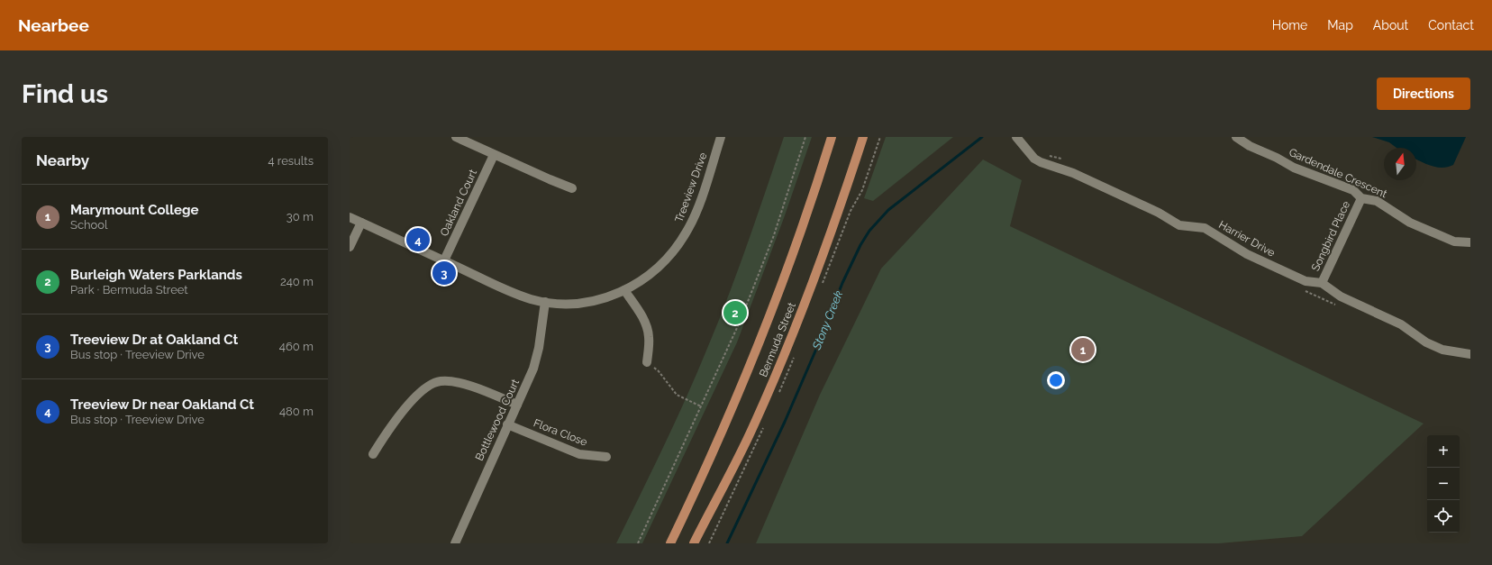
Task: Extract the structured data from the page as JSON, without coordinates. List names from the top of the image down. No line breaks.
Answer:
{"streets":{"main road":["Bermuda Street"],"street":["Gardendale Crescent","Treeview Drive","Oakland Court","Songbird Place","Harrier Drive","Bottlewood Court","Flora Close"]},"crossings":[["Gardendale Crescent","Songbird Place"],["Treeview Drive","Oakland Court"],["Treeview Drive","Bottlewood Court"],["Songbird Place","Harrier Drive"],["Bottlewood Court","Flora Close"]],"water":["Stony Creek"],"north":"top","page":{"header":"Nearbee","nav":["Home","Map","About","Contact"],"buttons":"Directions","title":"Find us","heading":["Nearby","4 results"],"list":[{"mark":"1","name":"Marymount College","note":"School","value":"30 m"},{"mark":"2","name":"Burleigh Waters Parklands","note":"Park · Bermuda Street","value":"240 m"},{"mark":"3","name":"Treeview Dr at Oakland Ct","note":"Bus stop · Treeview Drive","value":"460 m"},{"mark":"4","name":"Treeview Dr near Oakland Ct","note":"Bus stop · Treeview Drive","value":"480 m"}],"pins":["4","3","2","1"],"map_buttons":["+","−"]}}
